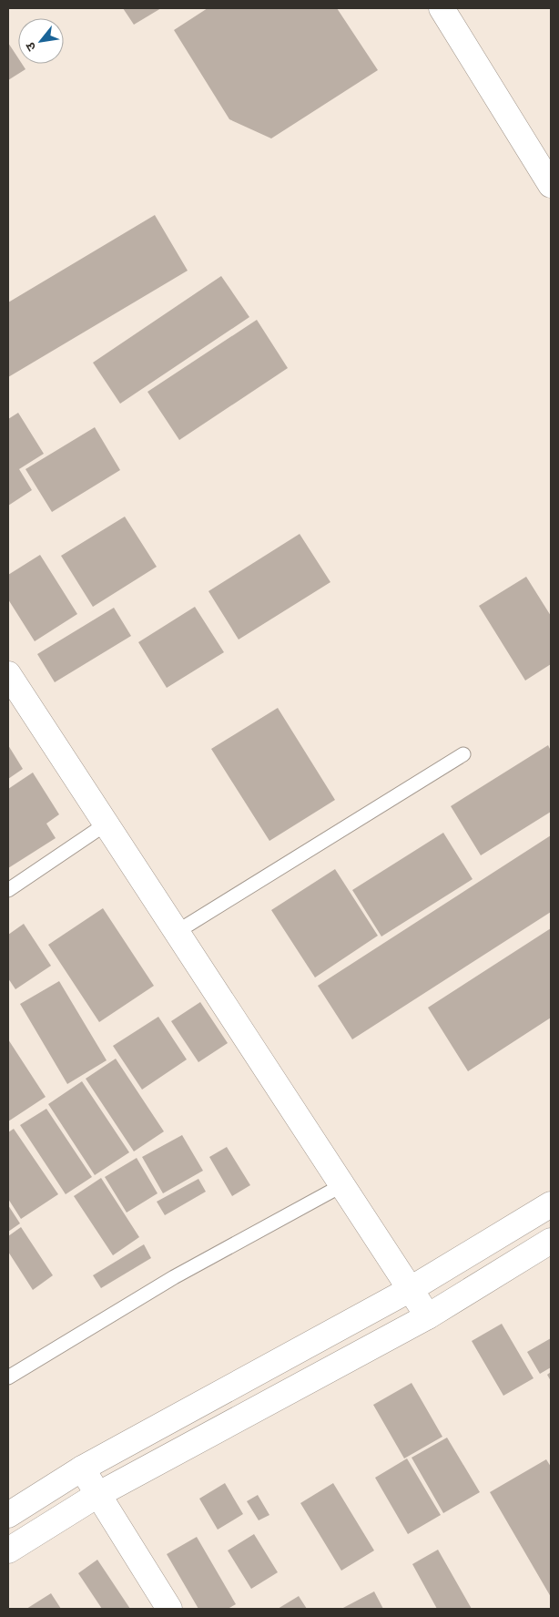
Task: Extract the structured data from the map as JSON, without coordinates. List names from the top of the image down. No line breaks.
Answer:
{"north":"bottom left"}
